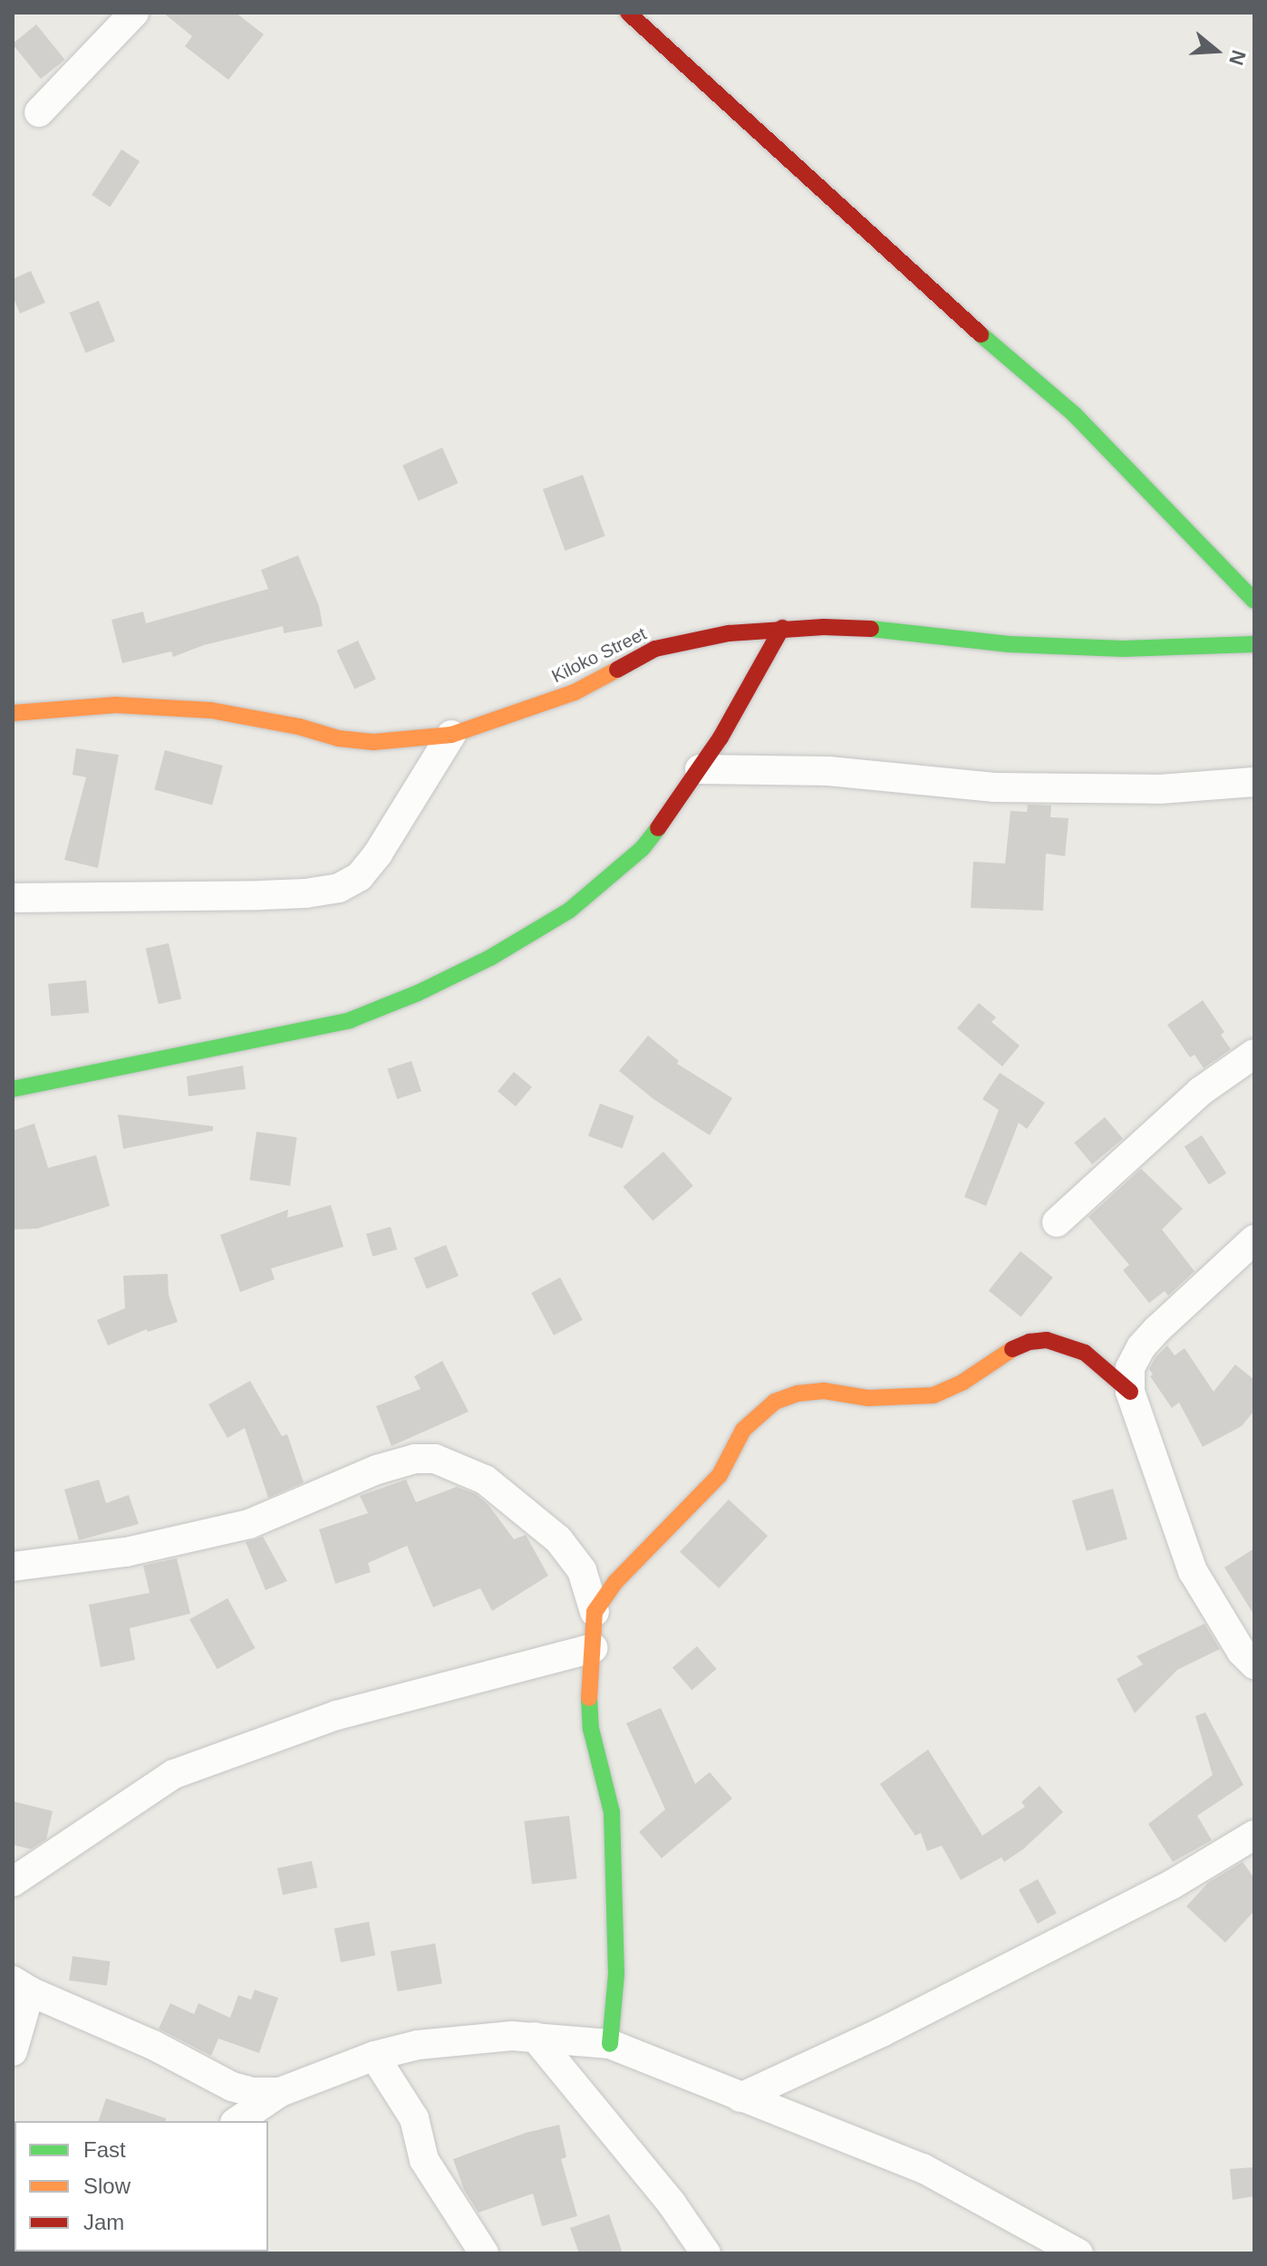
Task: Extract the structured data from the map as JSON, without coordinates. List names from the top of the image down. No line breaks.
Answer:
{"streets":{"street":["Kiloko Street"]},"legend":["Fast","Slow","Jam"],"north":"right"}
